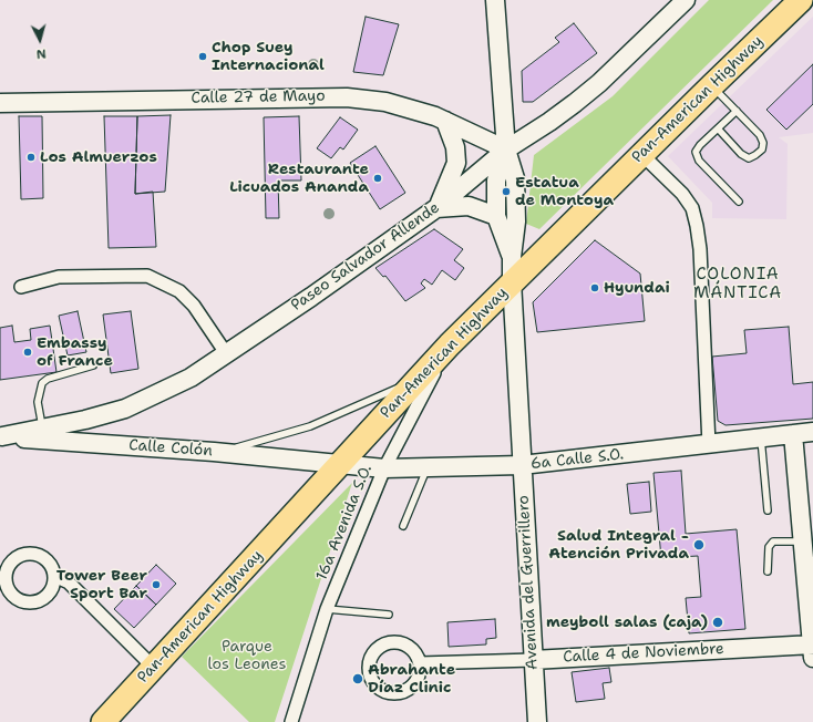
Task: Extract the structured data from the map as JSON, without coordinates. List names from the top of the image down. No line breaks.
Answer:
{"streets":{"highway":["Pan-American Highway"],"street":["Calle 27 de Mayo","Paseo Salvador Allende","Calle Colón","6a Calle S.O.","16a Avenida S.O.","Avenida del Guerrillero","Calle 4 de Noviembre"]},"crossings":[["Calle 27 de Mayo","Paseo Salvador Allende"],["Calle 27 de Mayo","Avenida del Guerrillero"],["Pan-American Highway","Calle Colón"],["Pan-American Highway","6a Calle S.O."],["Pan-American Highway","16a Avenida S.O."],["Pan-American Highway","Avenida del Guerrillero"],["Paseo Salvador Allende","Calle Colón"],["Paseo Salvador Allende","Avenida del Guerrillero"],["Calle Colón","6a Calle S.O."],["6a Calle S.O.","16a Avenida S.O."],["6a Calle S.O.","Avenida del Guerrillero"],["Avenida del Guerrillero","Calle 4 de Noviembre"]],"districts":["COLONIA MÁNTICA"],"parks":["Parque los Leones"],"places":["Chop Suey Internacional","Los Almuerzos","Restaurante Licuados Ananda","Estatua de Montoya","Hyundai","Embassy of France","Salud Integral - Atención Privada","Tower Beer Sport Bar","meyboll salas (caja)","Abrahante Díaz Clinic"],"north":"bottom"}
